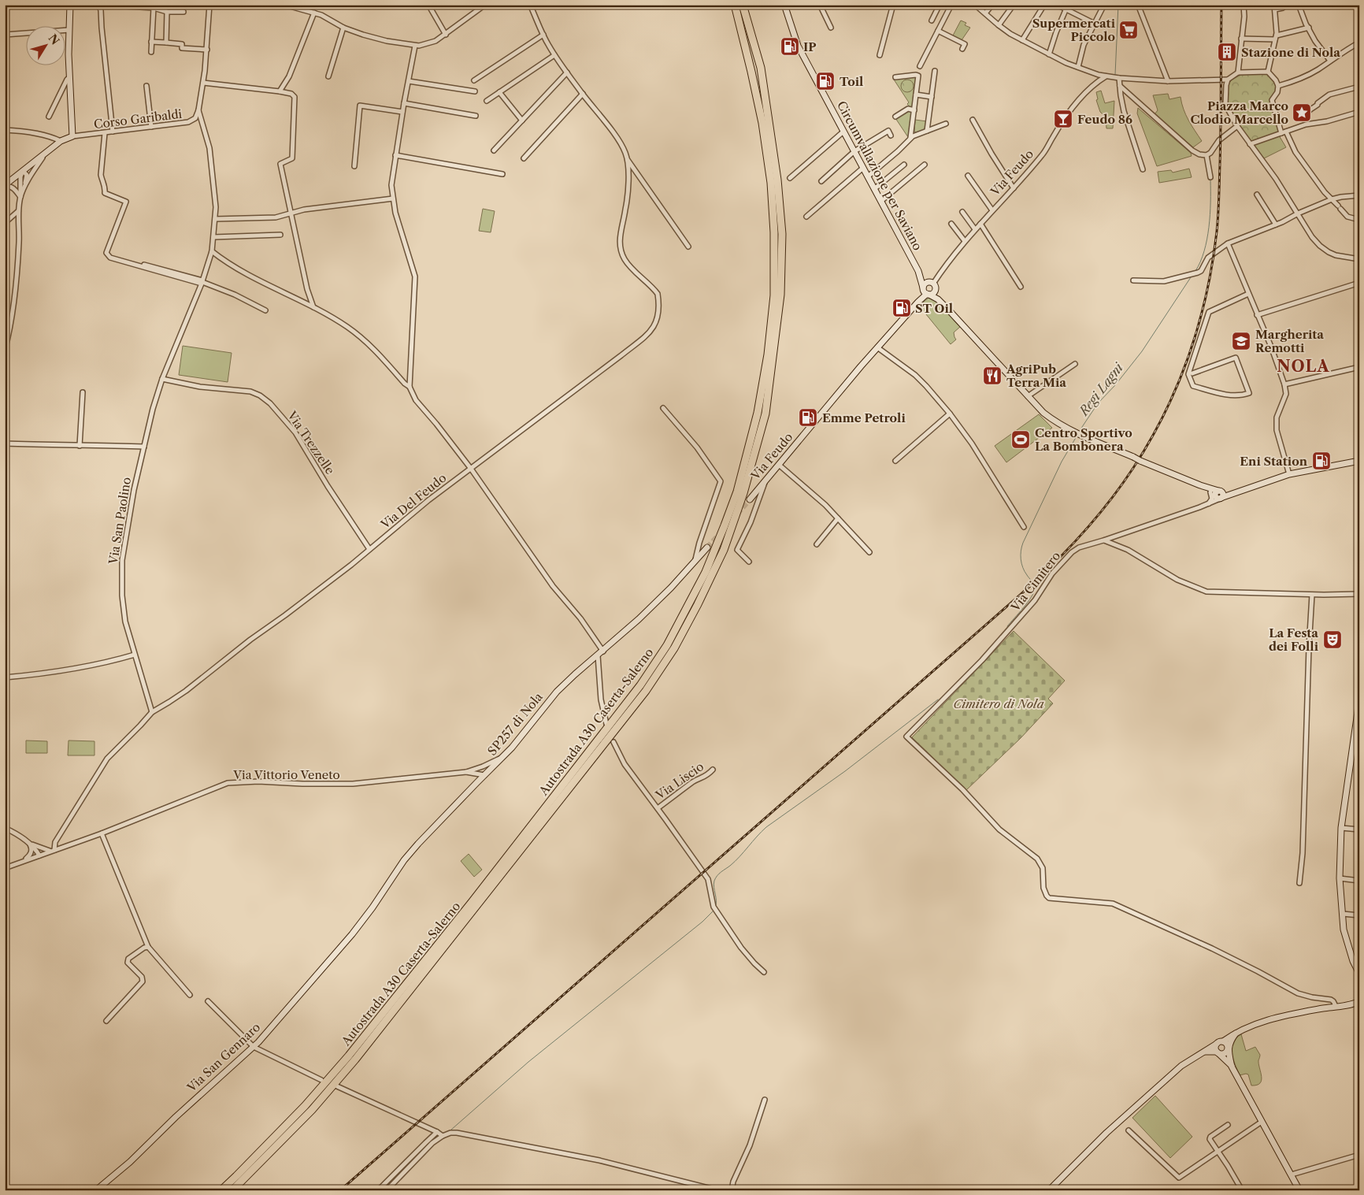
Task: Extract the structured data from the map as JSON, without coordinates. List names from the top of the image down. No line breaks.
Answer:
{"streets":{"highway":["Autostrada A30 Caserta-Salerno"],"main road":["Via Feudo","Circumvallazione per Saviano","SP257 di Nola","Via San Gennaro"],"street":["Corso Garibaldi","Via Trezzelle","Via Del Feudo","Via San Paolino","Via Cimitero","Via Vittorio Veneto","Via Liscio"]},"crossings":[["Corso Garibaldi","Via San Paolino"],["Via Feudo","Circumvallazione per Saviano"],["Via Trezzelle","Via Del Feudo"],["Via Trezzelle","Via San Paolino"],["SP257 di Nola","Via Vittorio Veneto"],["SP257 di Nola","Via San Gennaro"]],"districts":["NOLA"],"water":["Regi Lagni"],"parks":["Cimitero di Nola"],"places":{"supermarket":["Supermercati Piccolo"],"fuel station":["IP","Toil","ST Oil","Emme Petroli","Eni Station"],"building":["Stazione di Nola"],"place":["Piazza Marco Clodio Marcello"],"bar":["Feudo 86"],"school or university":["Margherita Remotti"],"restaurant":["AgriPub Terra Mia"],"sports":["Centro Sportivo La Bombonera"],"theatre":["La Festa dei Folli"]},"north":"top right"}
